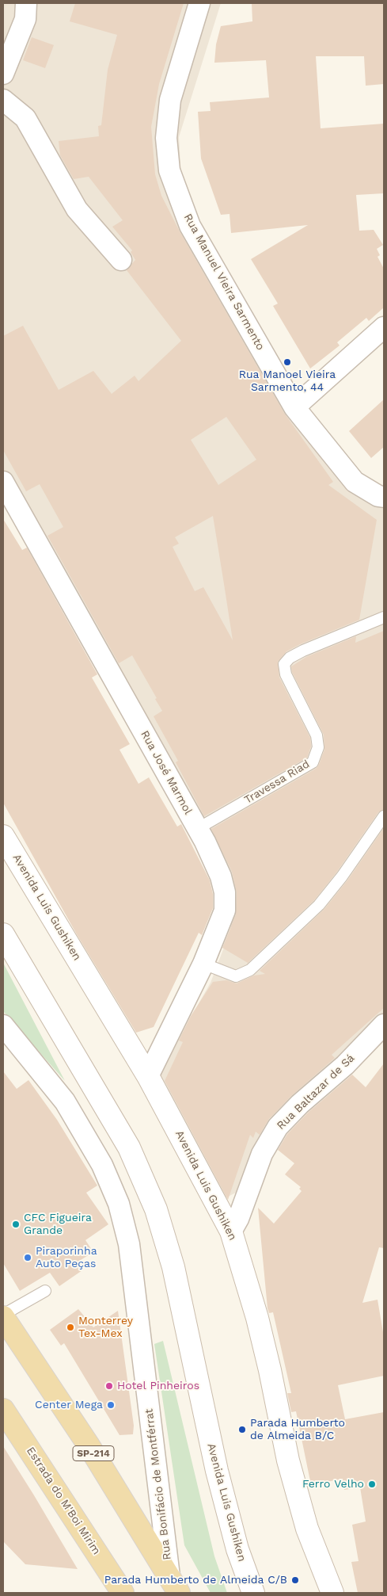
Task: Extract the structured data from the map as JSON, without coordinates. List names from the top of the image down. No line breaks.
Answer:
{"streets":{"main road":["Avenida Luis Gushiken","SP-214","Estrada do M'Boi Mirim"],"street":["Rua Manuel Vieira Sarmento","Rua José Marmol","Rua Baltazar de Sá","Rua Bonifácio de Montférrat"],"lane":["Travessa Riad"]},"crossings":[["Rua José Marmol","Travessa Riad"],["Rua José Marmol","Avenida Luis Gushiken"],["Avenida Luis Gushiken","Rua Baltazar de Sá"],["SP-214","Rua Bonifácio de Montférrat"]],"places":["Rua Manoel Vieira Sarmento, 44","CFC Figueira Grande","Piraporinha Auto Peças","Monterrey Tex-Mex","Hotel Pinheiros","Center Mega","Parada Humberto de Almeida B/C","Ferro Velho","Parada Humberto de Almeida C/B"]}
